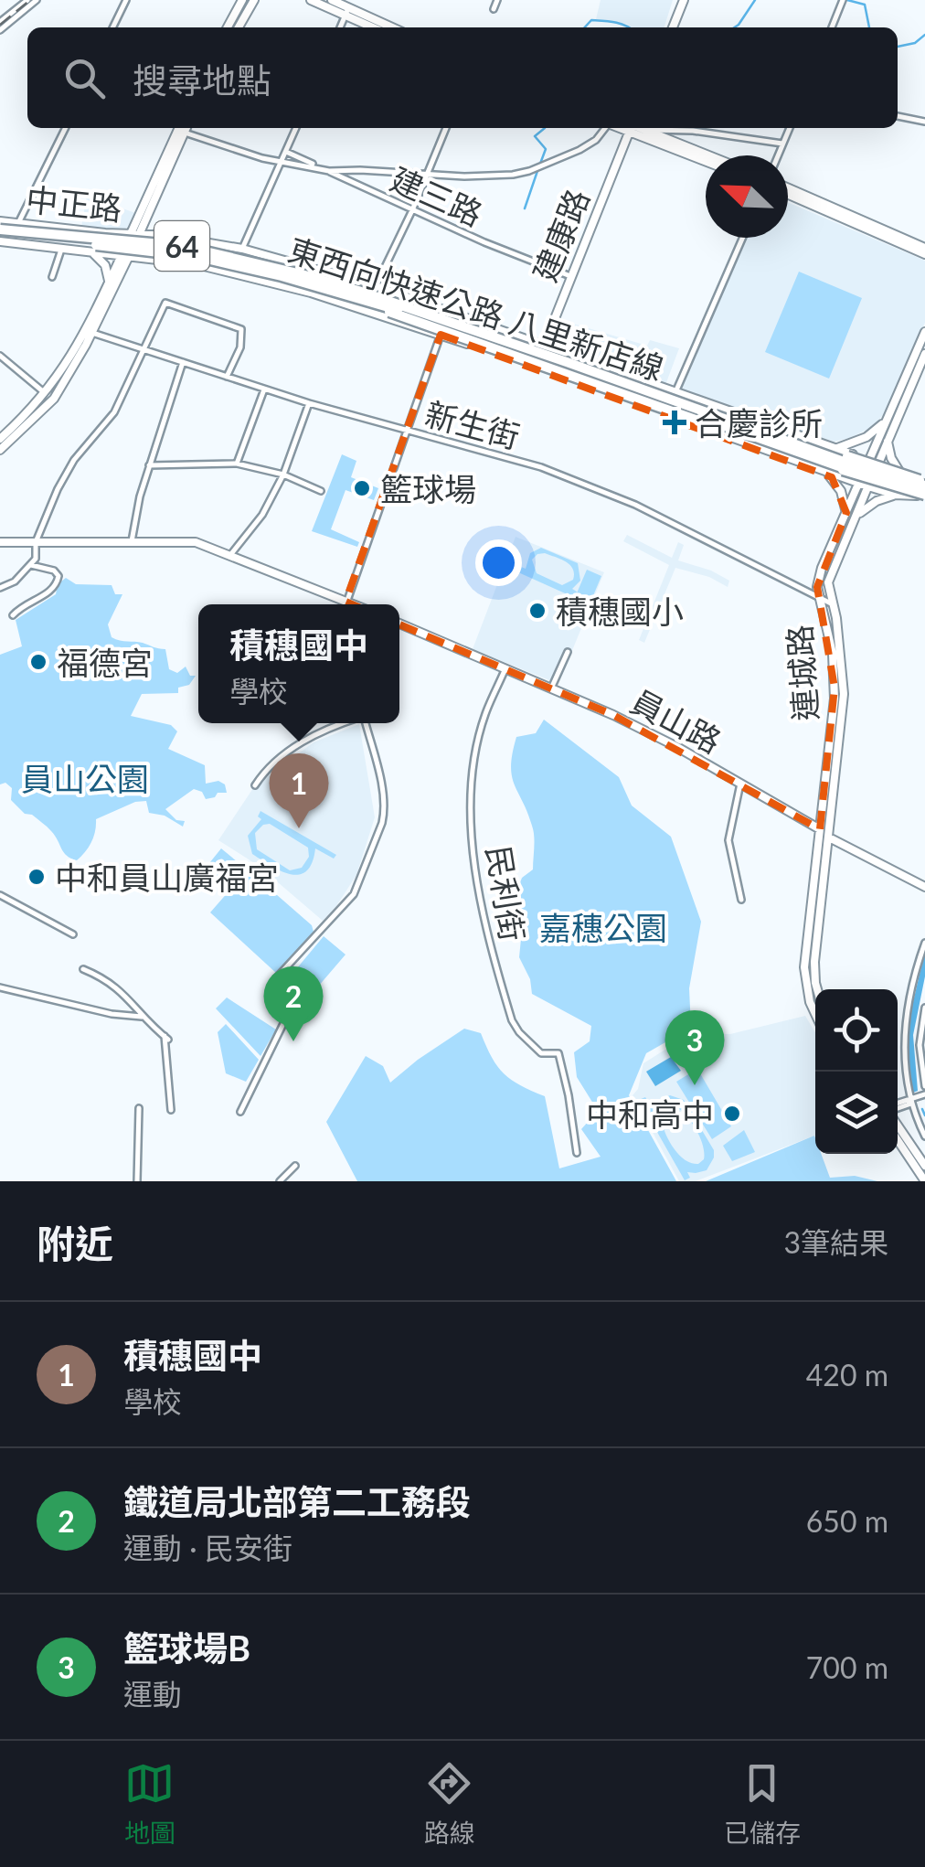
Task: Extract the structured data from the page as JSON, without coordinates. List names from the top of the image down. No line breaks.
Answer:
{"streets":{"highway":["64","東西向快速公路 八里新店線"],"main road":["中正路","建康路","連城路","員山路"],"street":["建三路","新生街","民利街"]},"crossings":[["建三路","建康路"],["中正路","建康路"],["中正路","連城路"],["新生街","連城路"],["連城路","員山路"],["員山路","民利街"]],"parks":["員山公園","嘉穗公園"],"places":{"health":["合慶診所"],"other":["籃球場","積穗國小","福德宮","中和員山廣福宮","中和高中"]},"north":"top left","page":{"search":"搜尋地點","popup":["積穗國中","學校"],"pins":["1","2","3"],"heading":["附近","3筆結果"],"list":[{"mark":"1","name":"積穗國中","note":"學校","value":"420 m"},{"mark":"2","name":"鐵道局北部第二工務段","note":"運動 · 民安街","value":"650 m"},{"mark":"3","name":"籃球場B","note":"運動","value":"700 m"}],"nav":["地圖","路線","已儲存"]}}
